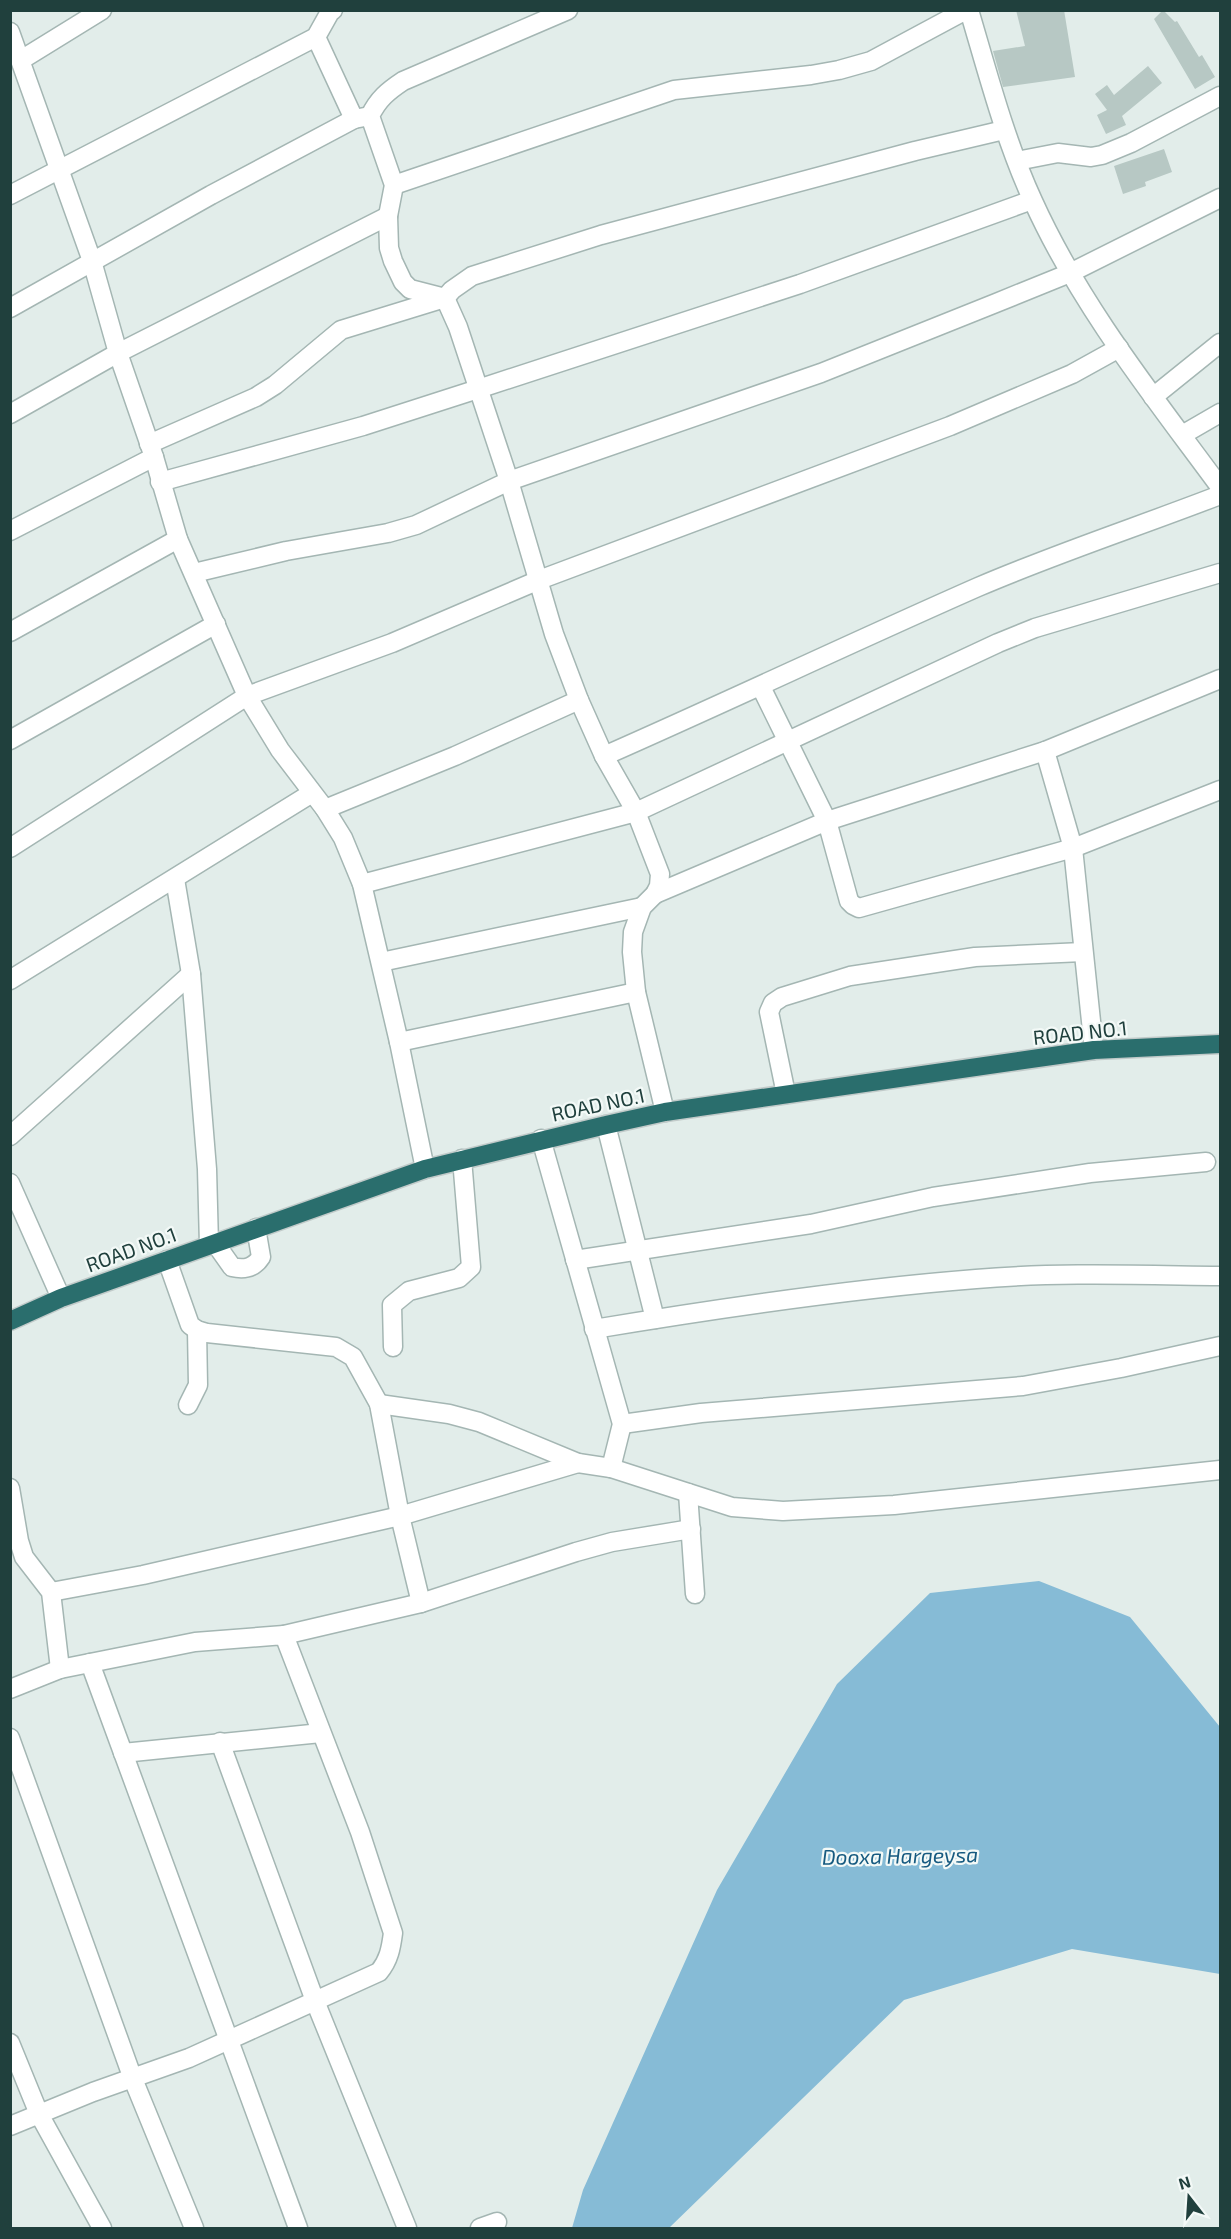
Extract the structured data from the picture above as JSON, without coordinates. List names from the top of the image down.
{
  "streets": {
    "highway": ["ROAD NO.1"]
  },
  "water": ["Dooxa Hargeysa"],
  "north": "top"
}
